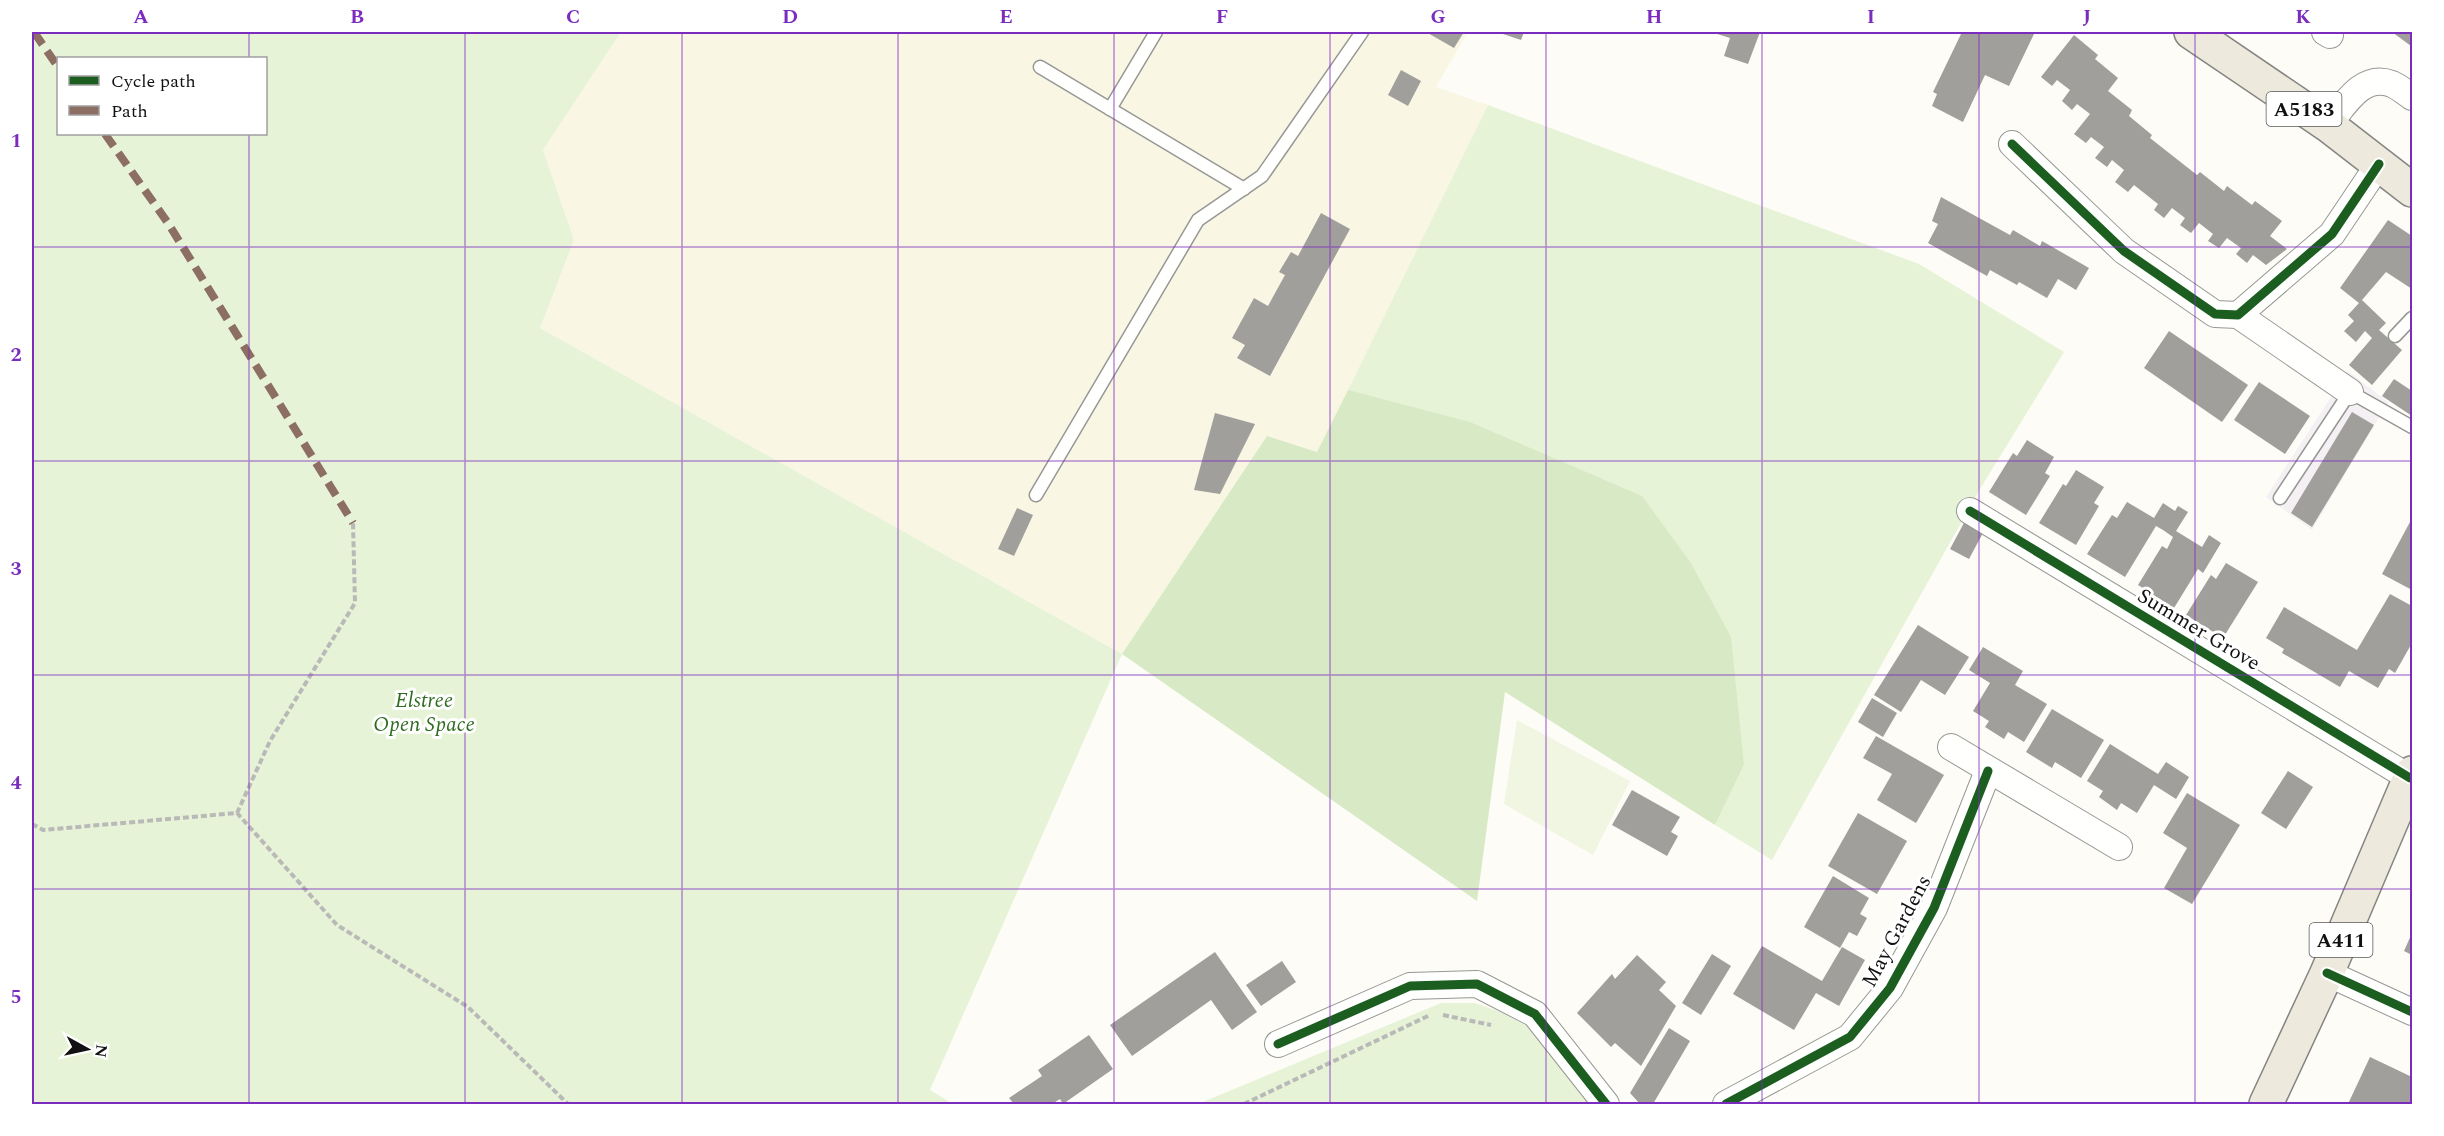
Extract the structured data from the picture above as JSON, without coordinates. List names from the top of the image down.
{
  "streets": {
    "main road": ["A5183", "A411"],
    "street": ["Summer Grove", "May Gardens"]
  },
  "crossings": [
    ["Summer Grove", "A411"]
  ],
  "parks": ["Elstree Open Space"],
  "legend": ["Cycle path", "Path"],
  "north": "right",
  "grid": {
    "columns": [
      "A",
      "B",
      "C",
      "D",
      "E",
      "F",
      "G",
      "H",
      "I",
      "J",
      "K"
    ],
    "rows": [
      "1",
      "2",
      "3",
      "4",
      "5"
    ]
  }
}
